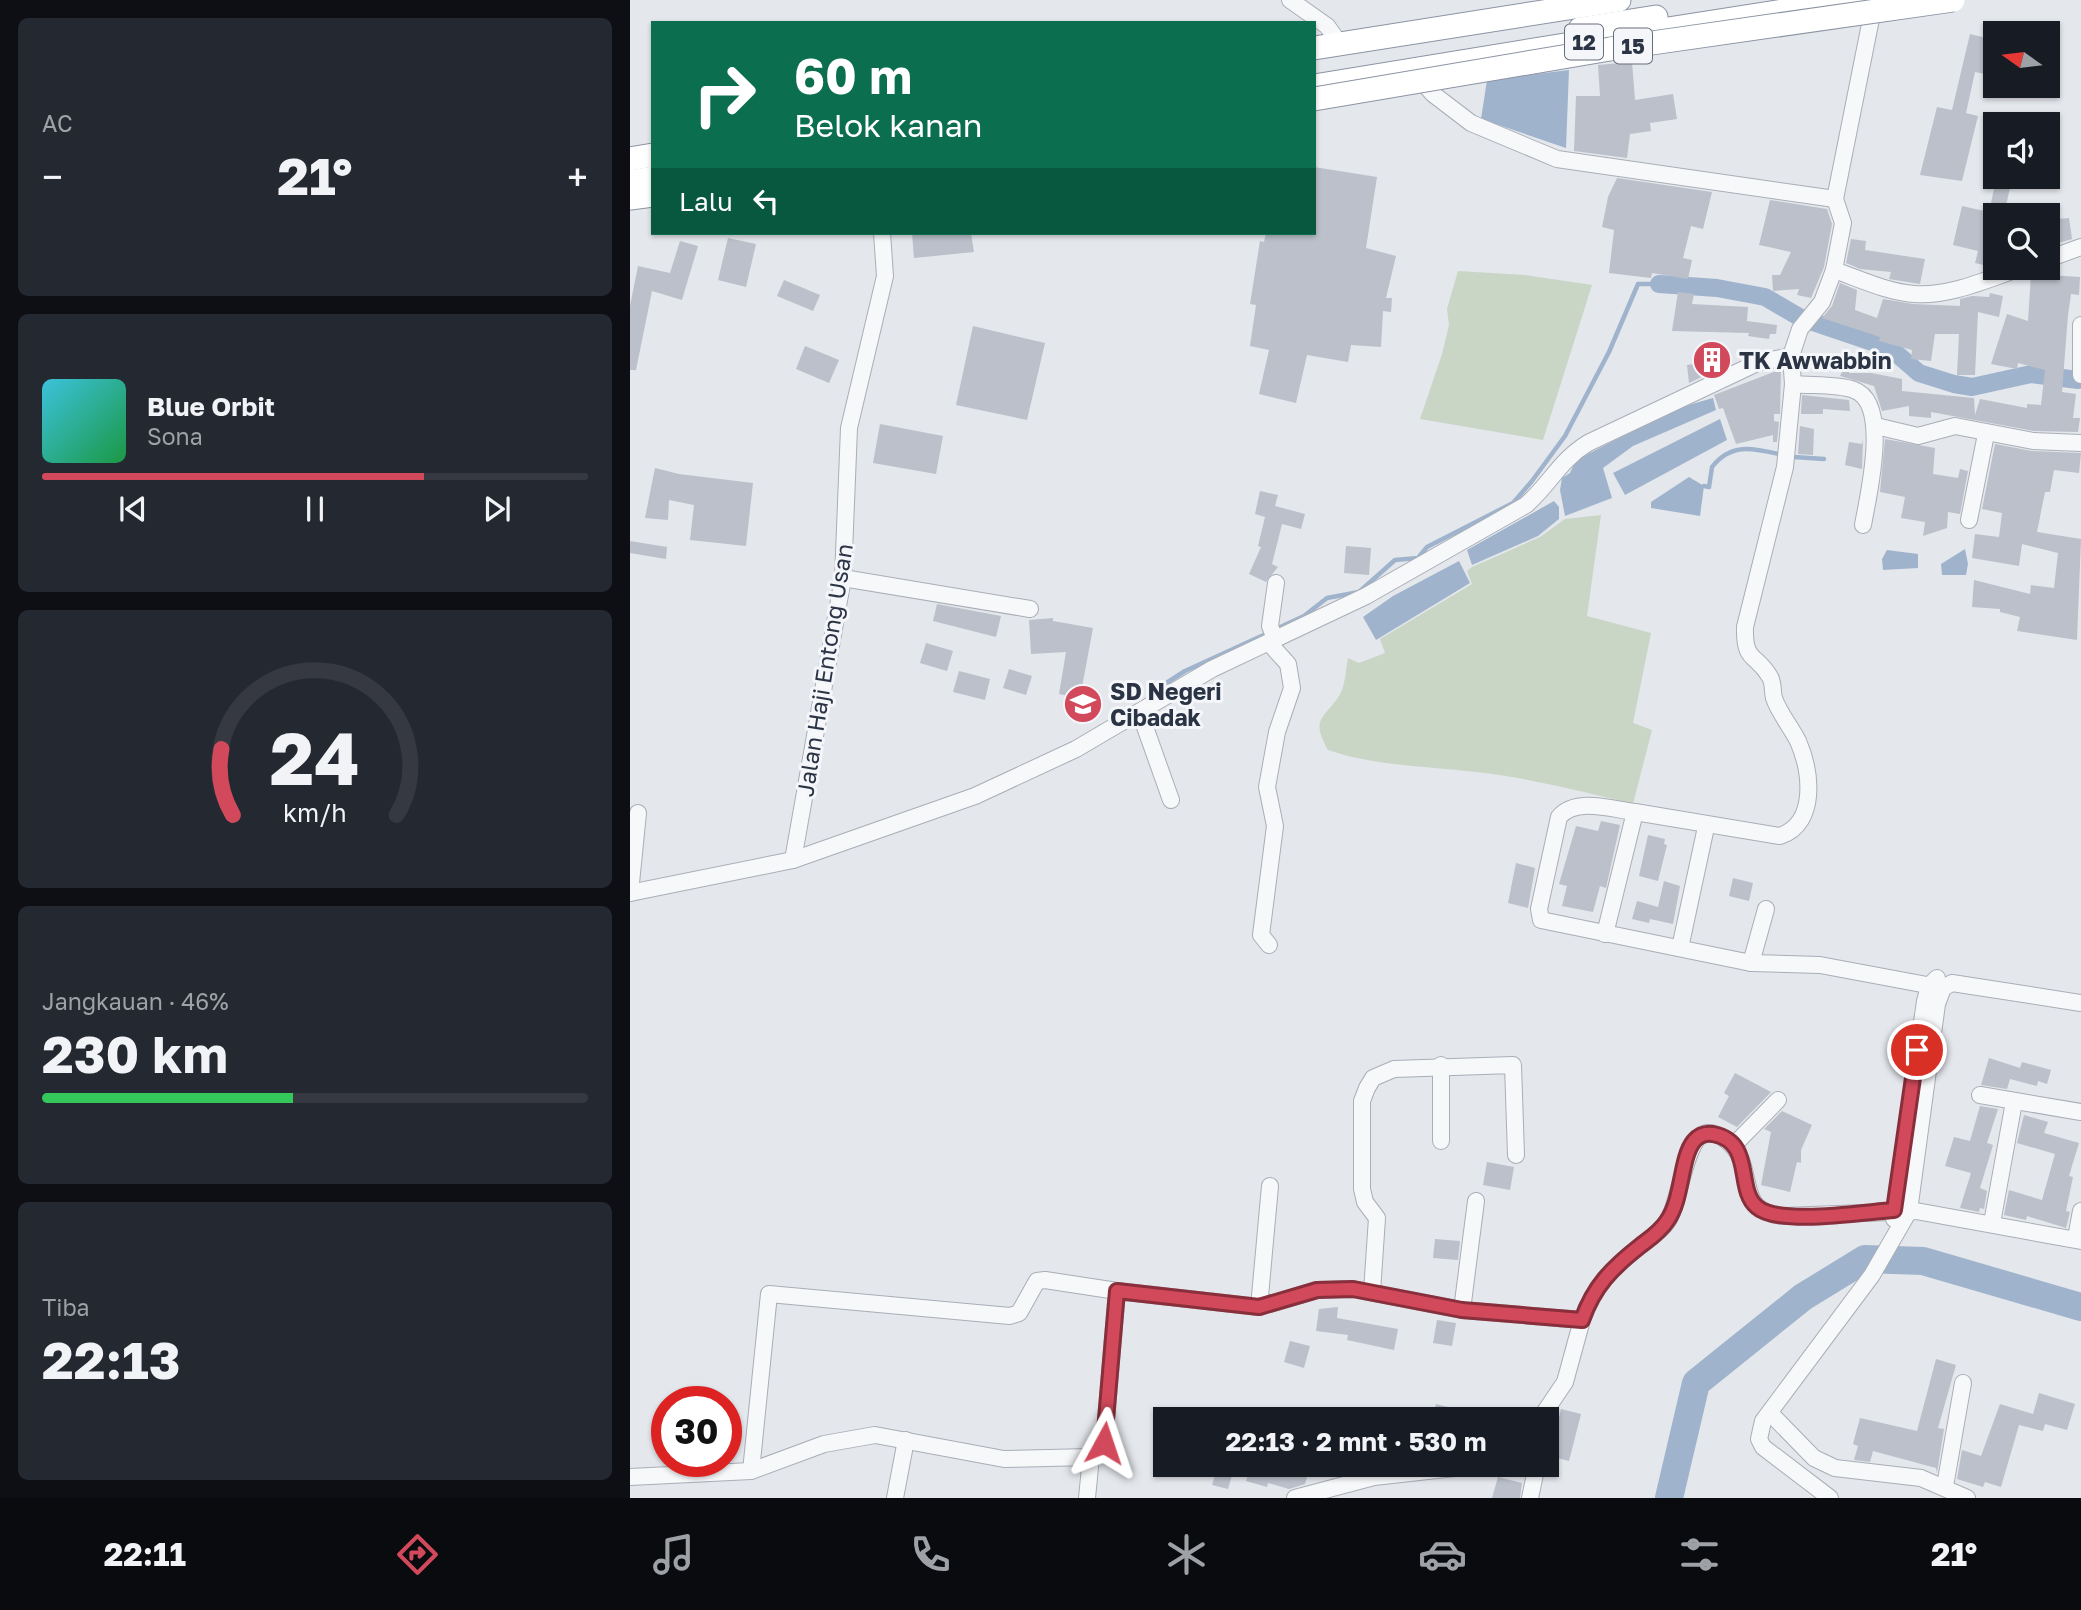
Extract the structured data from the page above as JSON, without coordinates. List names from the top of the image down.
{
  "streets": {
    "highway": ["12", "15"],
    "street": ["Jalan Haji Entong Usan"]
  },
  "places": {
    "building": ["TK Awwabbin"],
    "school or university": ["SD Negeri Cibadak"]
  },
  "north": "left",
  "page": {
    "tile": [
      "AC",
      ["Jangkauan · 46%", "230 km"],
      ["Tiba", "22:13"]
    ],
    "turn": ["60 m", "Belok kanan"],
    "heat": ["−", "21°", "+"],
    "then": "Lalu",
    "song": ["Blue Orbit", "Sona"],
    "limit": "30",
    "trip": "22:13 · 2 mnt · 530 m",
    "tabs": ["22:11", "21°"],
    "gauge": ["24", "km/h"]
  }
}
